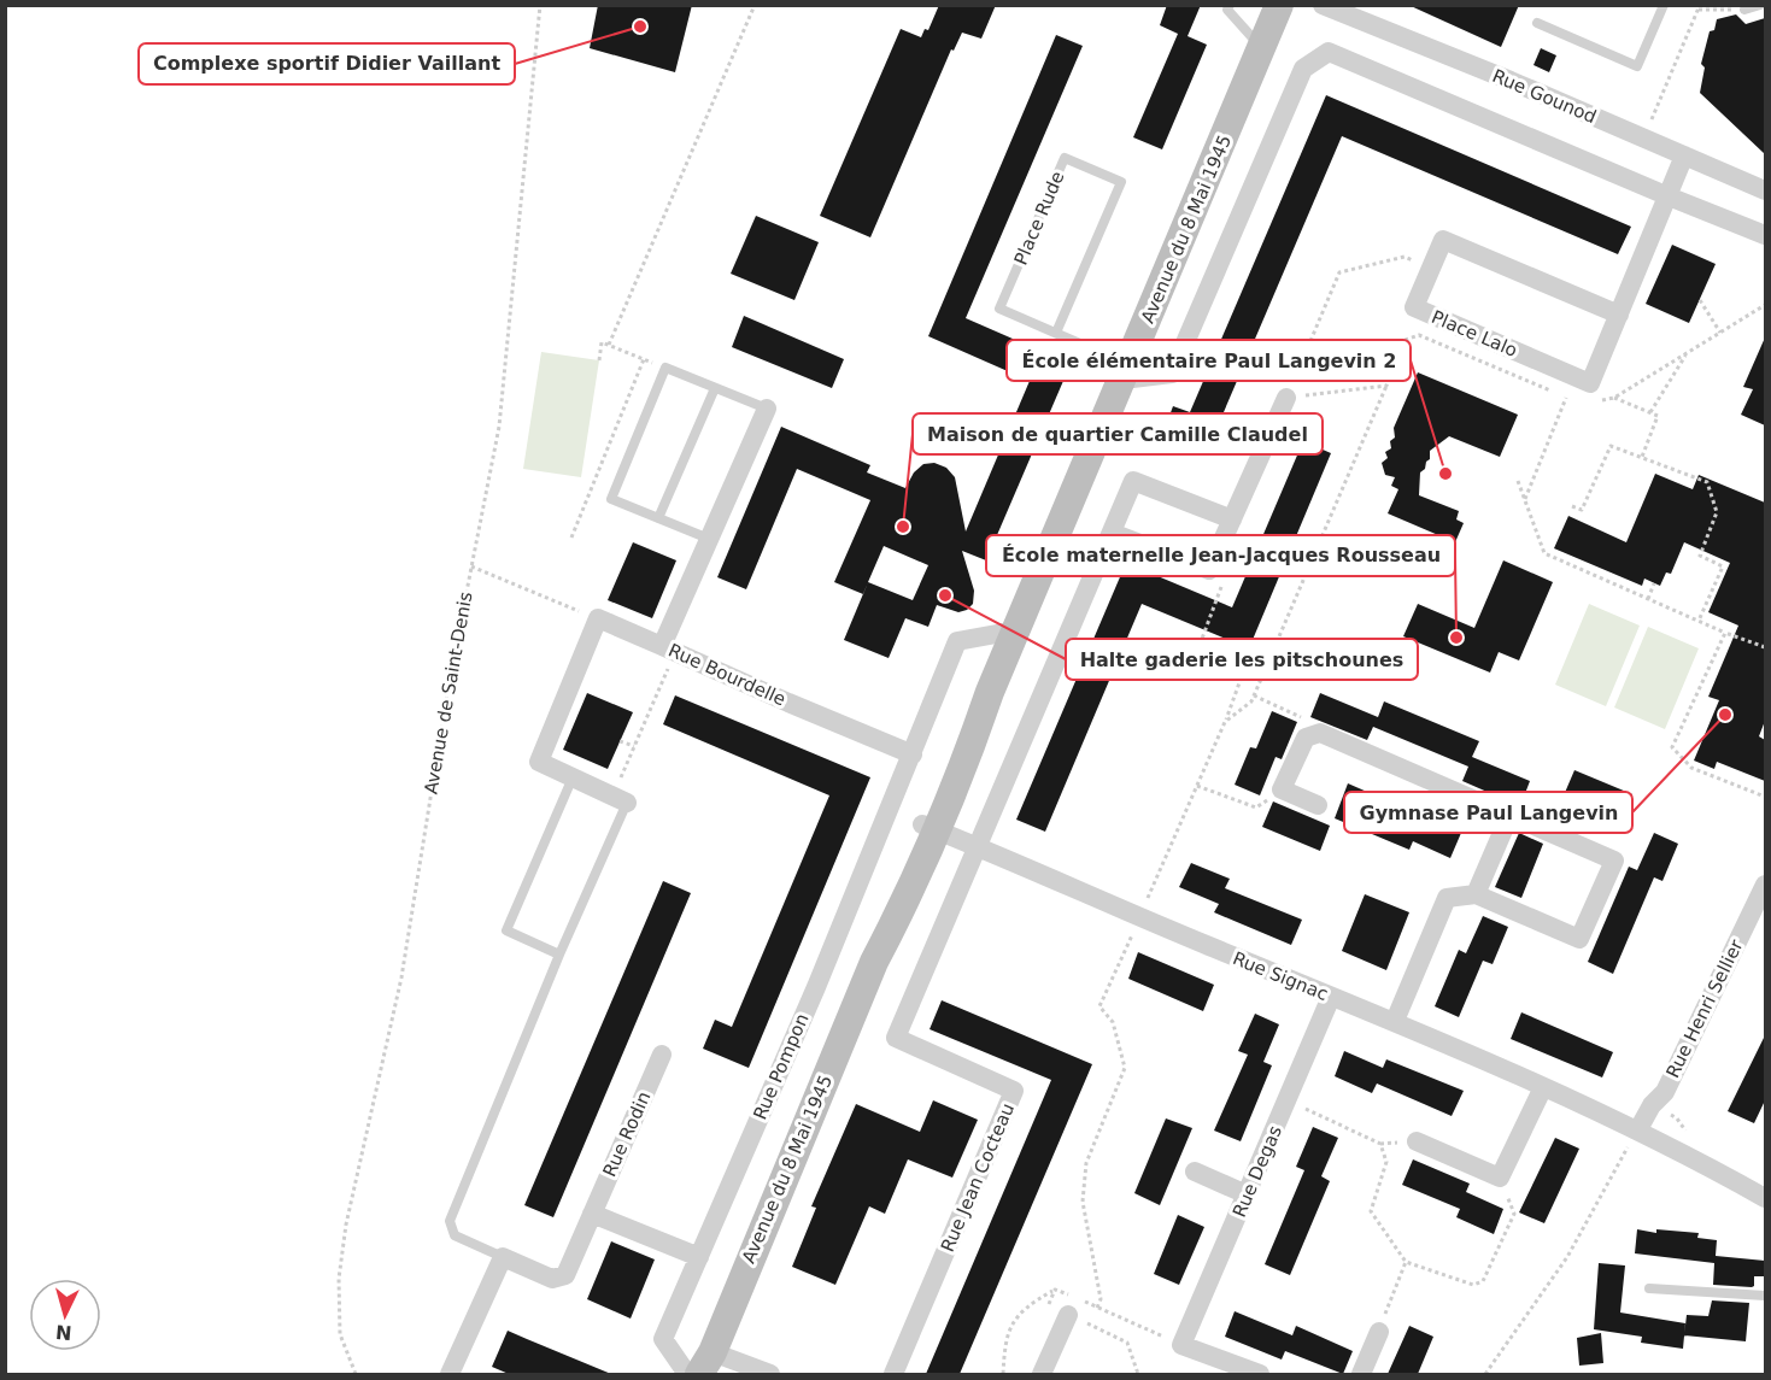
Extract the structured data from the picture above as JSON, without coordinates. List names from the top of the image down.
{
  "streets": {
    "main road": ["Avenue du 8 Mai 1945"],
    "street": [
      "Rue Gounod",
      "Place Lalo",
      "Rue Bourdelle",
      "Rue Signac",
      "Rue Henri Sellier",
      "Rue Pompon",
      "Rue Rodin",
      "Rue Degas",
      "Rue Jean Cocteau"
    ],
    "lane": ["Place Rude"],
    "path": ["Avenue de Saint-Denis"]
  },
  "crossings": [
    ["Rue Gounod", "Place Lalo"],
    ["Place Rude", "Avenue du 8 Mai 1945"],
    ["Avenue du 8 Mai 1945", "Rue Signac"],
    ["Avenue du 8 Mai 1945", "Rue Pompon"],
    ["Rue Bourdelle", "Rue Pompon"],
    ["Rue Signac", "Rue Henri Sellier"],
    ["Rue Signac", "Rue Degas"],
    ["Rue Signac", "Rue Jean Cocteau"]
  ],
  "places": [
    "Complexe sportif Didier Vaillant",
    "École élémentaire Paul Langevin 2",
    "Maison de quartier Camille Claudel",
    "Halte gaderie les pitschounes",
    "École maternelle Jean-Jacques Rousseau",
    "Gymnase Paul Langevin"
  ],
  "north": "bottom"
}
